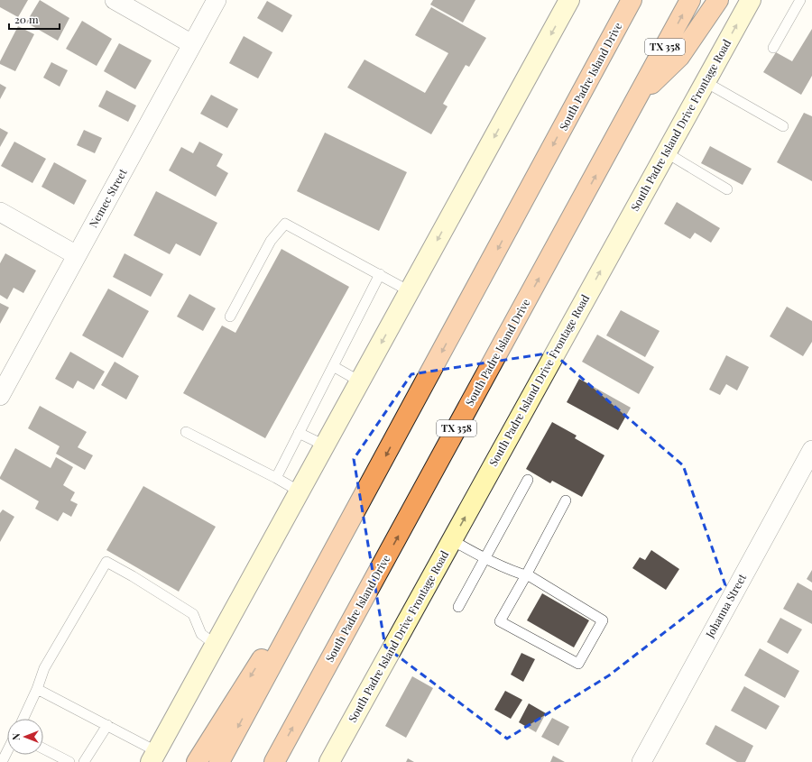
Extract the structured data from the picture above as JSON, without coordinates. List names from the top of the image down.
{
  "streets": {
    "highway": ["TX 358", "South Padre Island Drive"],
    "main road": ["South Padre Island Drive Frontage Road"],
    "street": ["Nemec Street", "Johanna Street"]
  },
  "scale_bar": "20 m",
  "north": "left"
}
